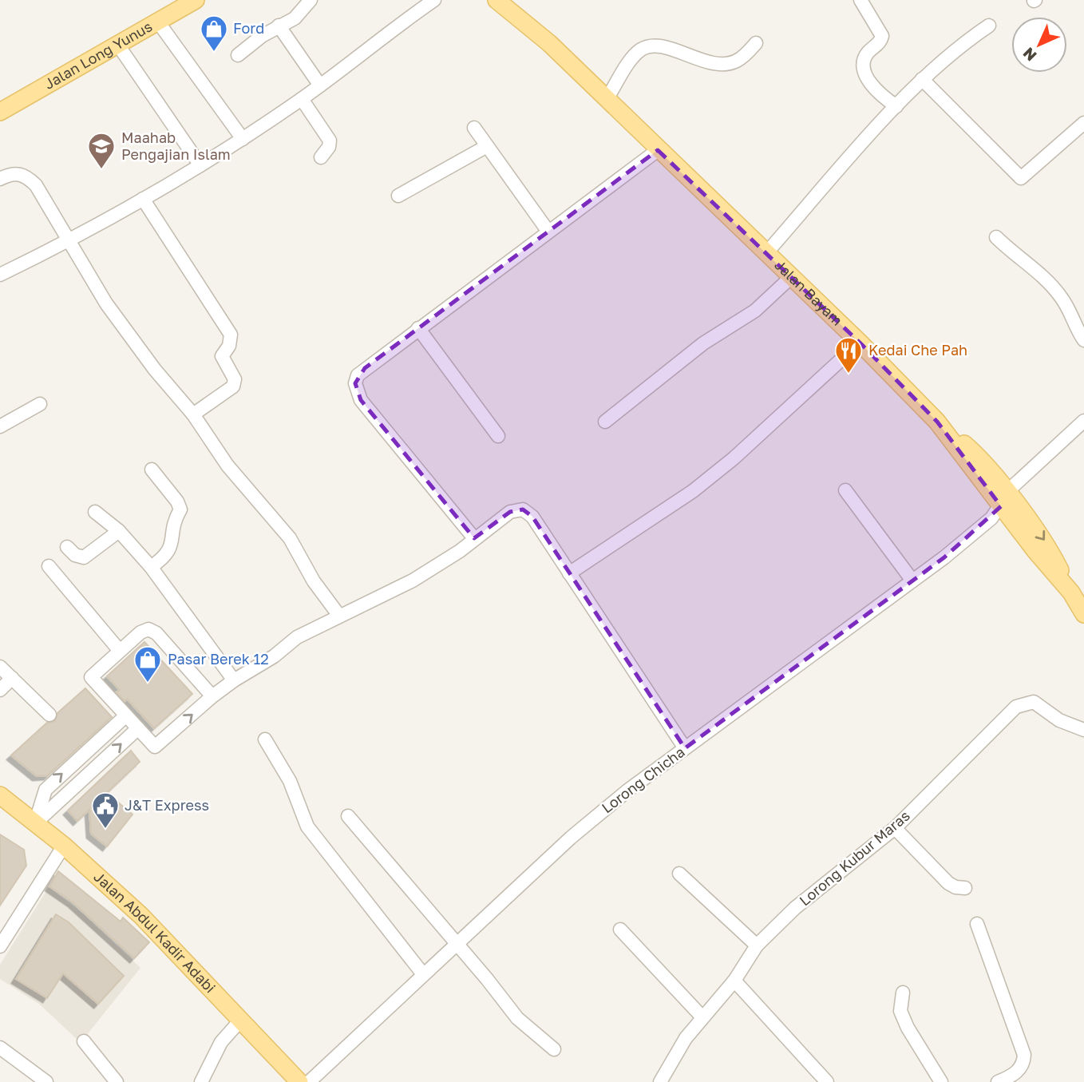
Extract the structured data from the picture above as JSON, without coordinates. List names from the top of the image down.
{
  "streets": {
    "main road": ["Jalan Long Yunus", "Jalan Bayam", "Jalan Abdul Kadir Adabi"],
    "street": ["Lorong Chicha", "Lorong Kubur Maras"]
  },
  "crossings": [
    ["Jalan Bayam", "Lorong Chicha"]
  ],
  "places": {
    "shop": ["Ford", "Pasar Berek 12"],
    "school or university": ["Maahab Pengajian Islam"],
    "restaurant": ["Kedai Che Pah"],
    "public building": ["J&T Express"]
  },
  "north": "bottom left"
}
